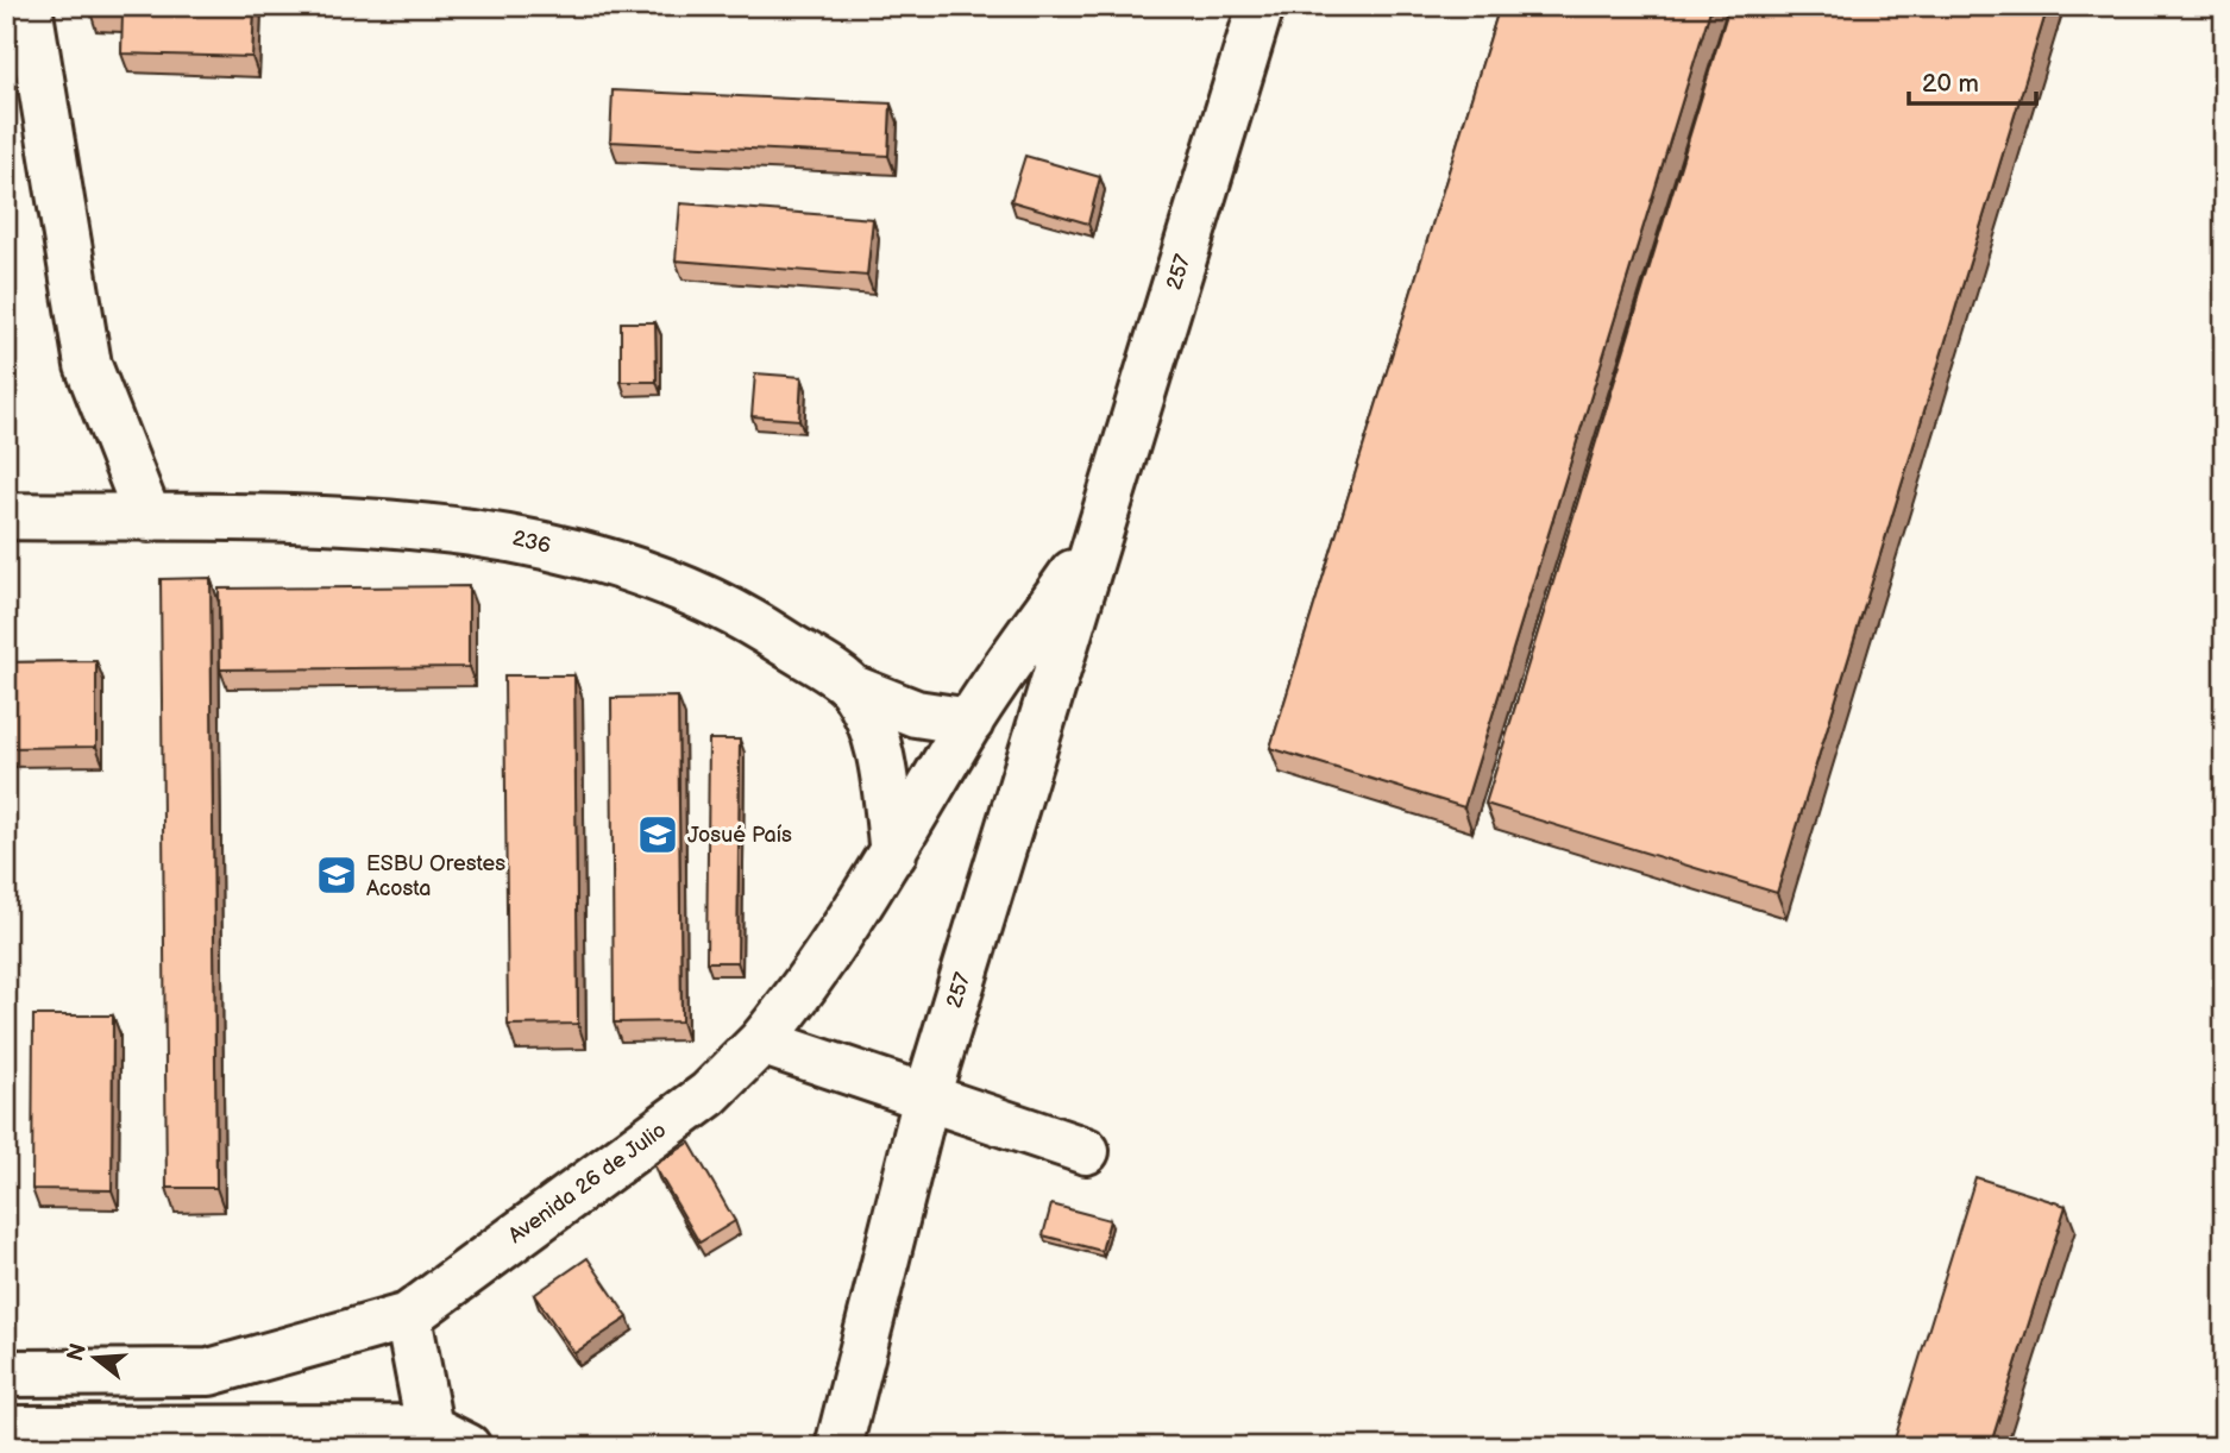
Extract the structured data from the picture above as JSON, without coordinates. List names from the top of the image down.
{
  "streets": {
    "street": ["257", "236", "Avenida 26 de Julio"]
  },
  "crossings": [
    ["257", "236"],
    ["257", "Avenida 26 de Julio"]
  ],
  "places": {
    "school or university": ["Josué País", "ESBU Orestes Acosta"]
  },
  "scale_bar": "20 m",
  "north": "left"
}
